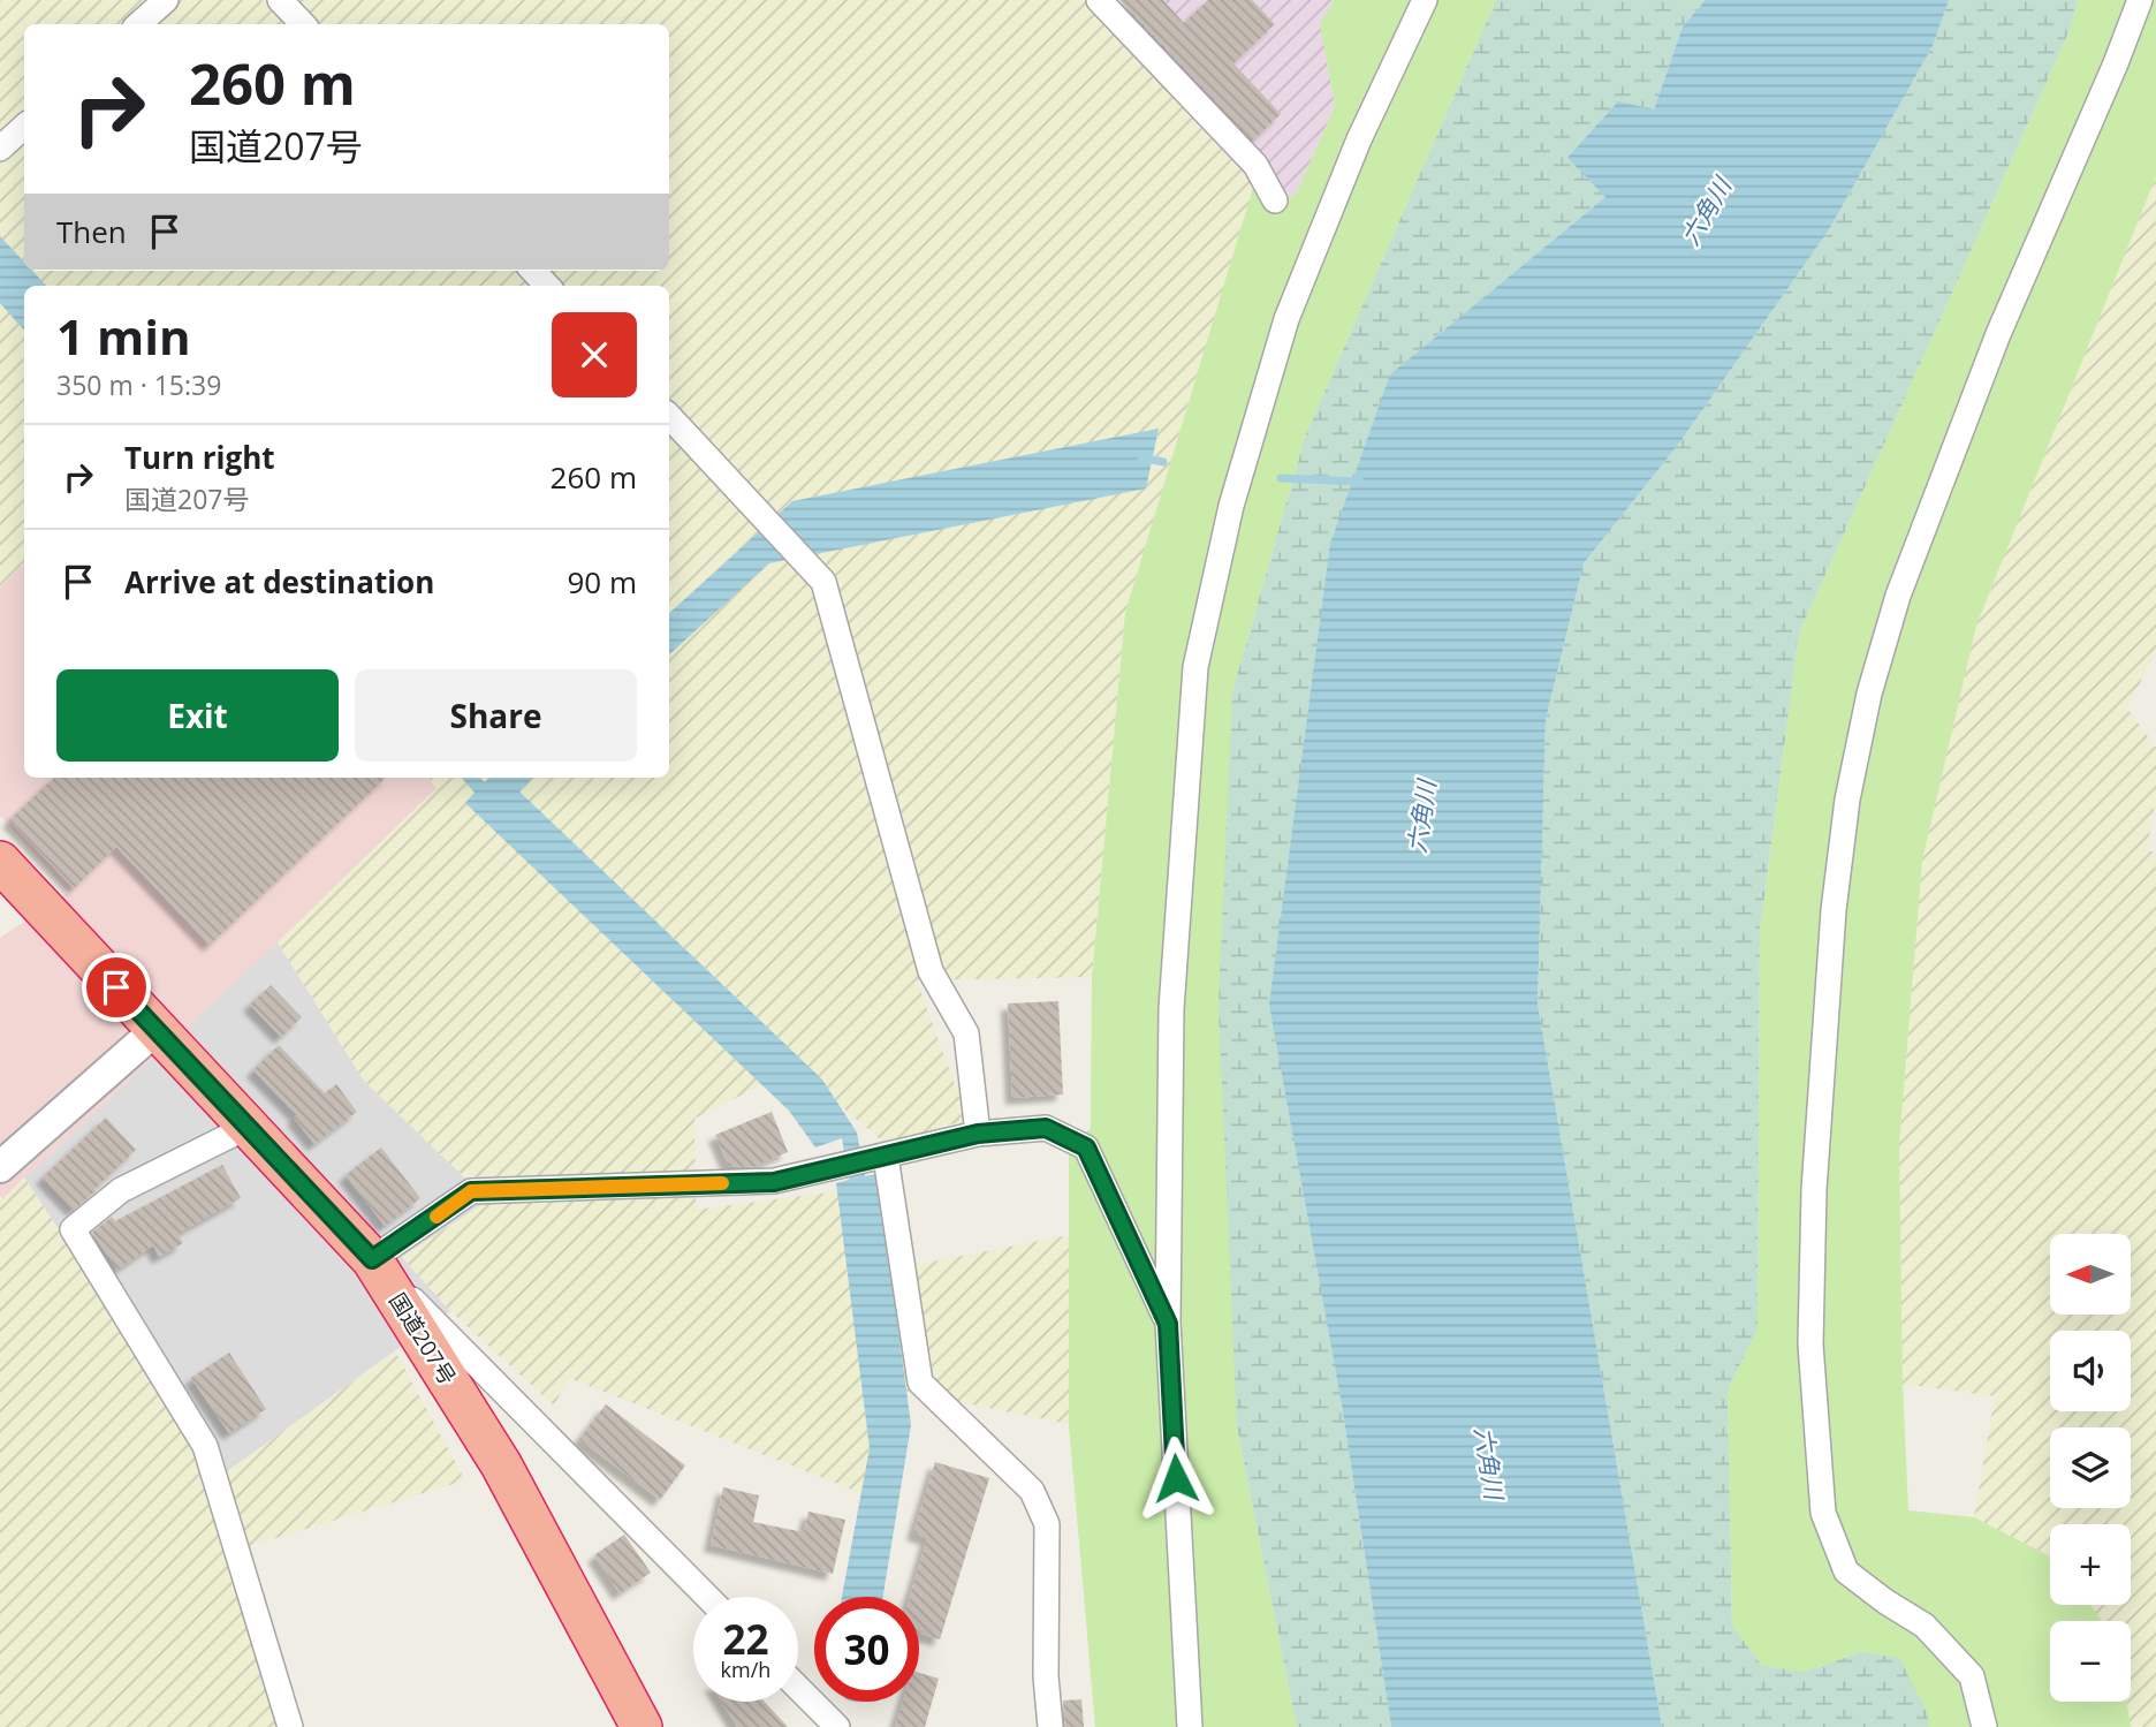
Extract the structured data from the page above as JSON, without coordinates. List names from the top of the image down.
{
  "streets": {
    "highway": ["国道207号"]
  },
  "water": ["六角川"],
  "north": "left",
  "page": {
    "turn": ["260 m", "国道207号"],
    "then": "Then",
    "heading": ["1 min", "350 m · 15:39"],
    "list": [
      {
        "name": "Turn right",
        "note": "国道207号",
        "value": "260 m"
      },
      {
        "name": "Arrive at destination",
        "value": "90 m"
      }
    ],
    "buttons": ["Exit", "Share"],
    "map_buttons": ["+", "−"],
    "speed": "22 km/h",
    "limit": "30"
  }
}
